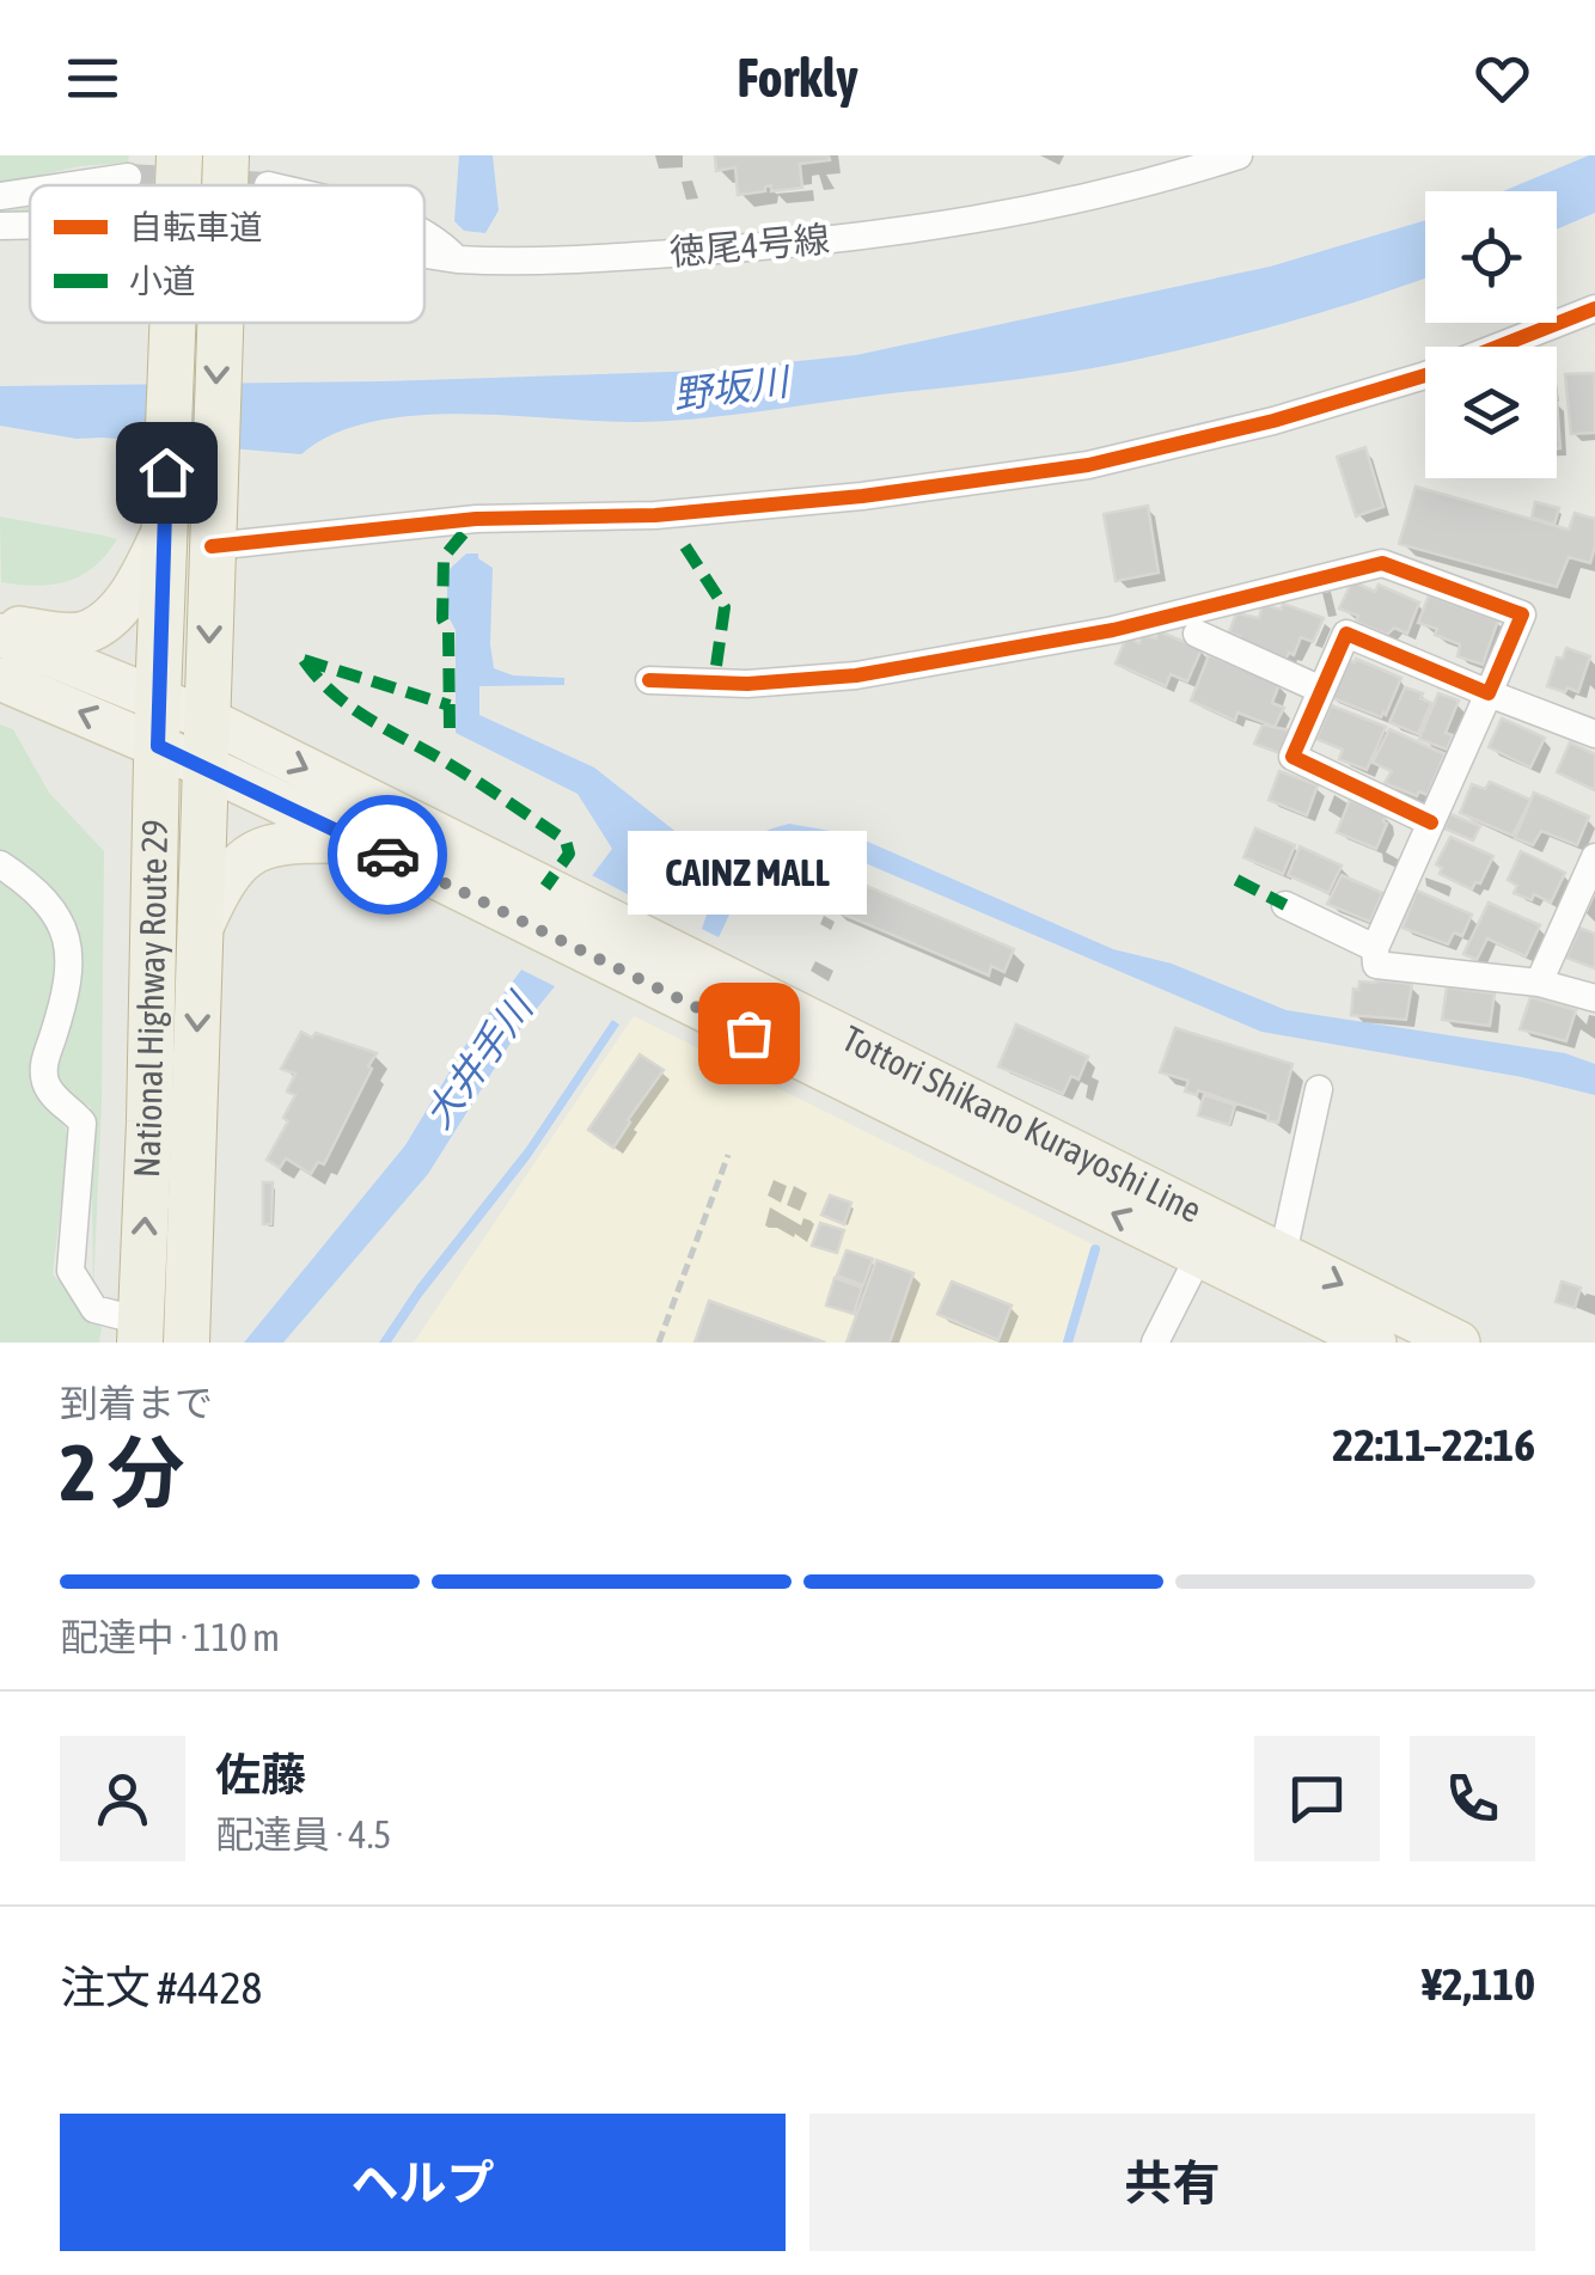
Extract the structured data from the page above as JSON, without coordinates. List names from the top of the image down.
{
  "streets": {
    "highway": ["National Highway Route 29"],
    "main road": ["Tottori Shikano Kurayoshi Line"],
    "street": ["徳尾4号線"]
  },
  "crossings": [
    ["National Highway Route 29", "Tottori Shikano Kurayoshi Line"]
  ],
  "water": ["野坂川", "大井手川"],
  "places": ["CAINZ MALL"],
  "legend": ["自転車道", "小道"],
  "page": {
    "header": "Forkly",
    "bubble": "CAINZ MALL",
    "heading": ["2 分", "到着まで", "22:11–22:16"],
    "panel": [
      "佐藤",
      "配達員 · 4.5",
      "注文 #4428",
      "¥2,110"
    ],
    "bar": "配達中 · 110 m",
    "buttons": ["ヘルプ", "共有"]
  }
}
